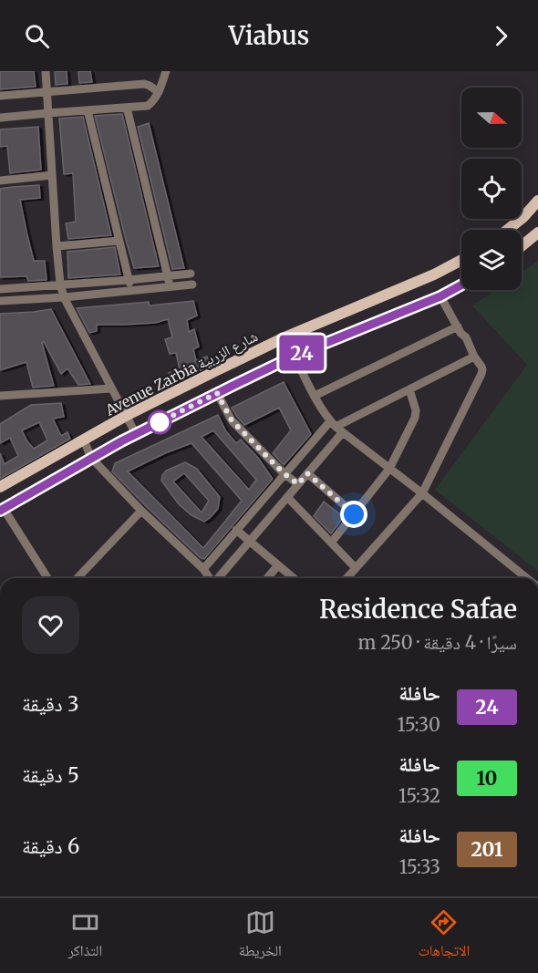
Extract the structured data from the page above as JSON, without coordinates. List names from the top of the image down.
{
  "streets": {
    "main road": ["Avenue Zarbia شارع الزربية"]
  },
  "lines": ["bus line 24"],
  "north": "right",
  "page": {
    "header": "Viabus",
    "on_map": "24",
    "heading": ["Residence Safae", "سيرًا · 4 دقيقة · 250 m"],
    "list": [
      {
        "mark": "24",
        "name": "حافلة",
        "note": "15:30",
        "value": "3 دقيقة"
      },
      {
        "mark": "10",
        "name": "حافلة",
        "note": "15:32",
        "value": "5 دقيقة"
      },
      {
        "mark": "201",
        "name": "حافلة",
        "note": "15:33",
        "value": "6 دقيقة"
      }
    ],
    "tabs": ["الاتجاهات", "الخريطة", "التذاكر"]
  }
}
